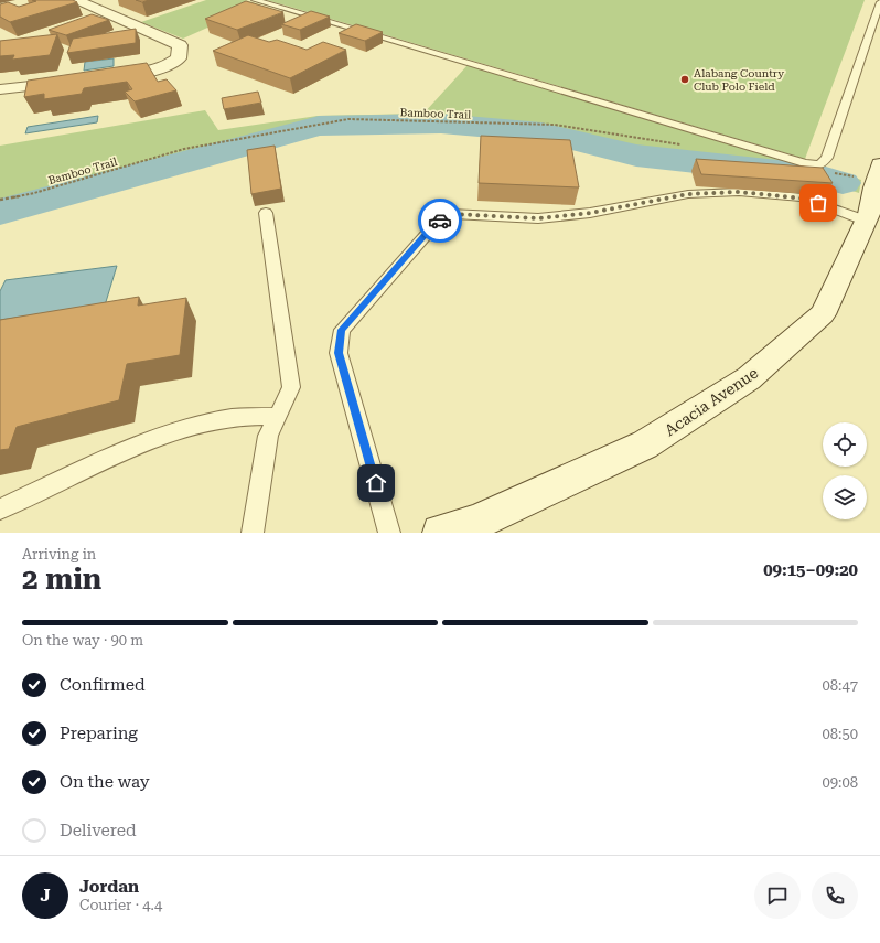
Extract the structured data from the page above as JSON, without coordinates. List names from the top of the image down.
{
  "streets": {
    "street": ["Acacia Avenue"],
    "path": ["Bamboo Trail"]
  },
  "places": ["Alabang Country Club Polo Field"],
  "page": {
    "heading": ["2 min", "Arriving in", "09:15–09:20"],
    "panel": ["Jordan", "Courier · 4.4"],
    "bar": "On the way · 90 m",
    "list": [
      ["Confirmed", "08:47"],
      ["Preparing", "08:50"],
      ["On the way", "09:08"],
      "Delivered"
    ],
    "round": "J"
  }
}
